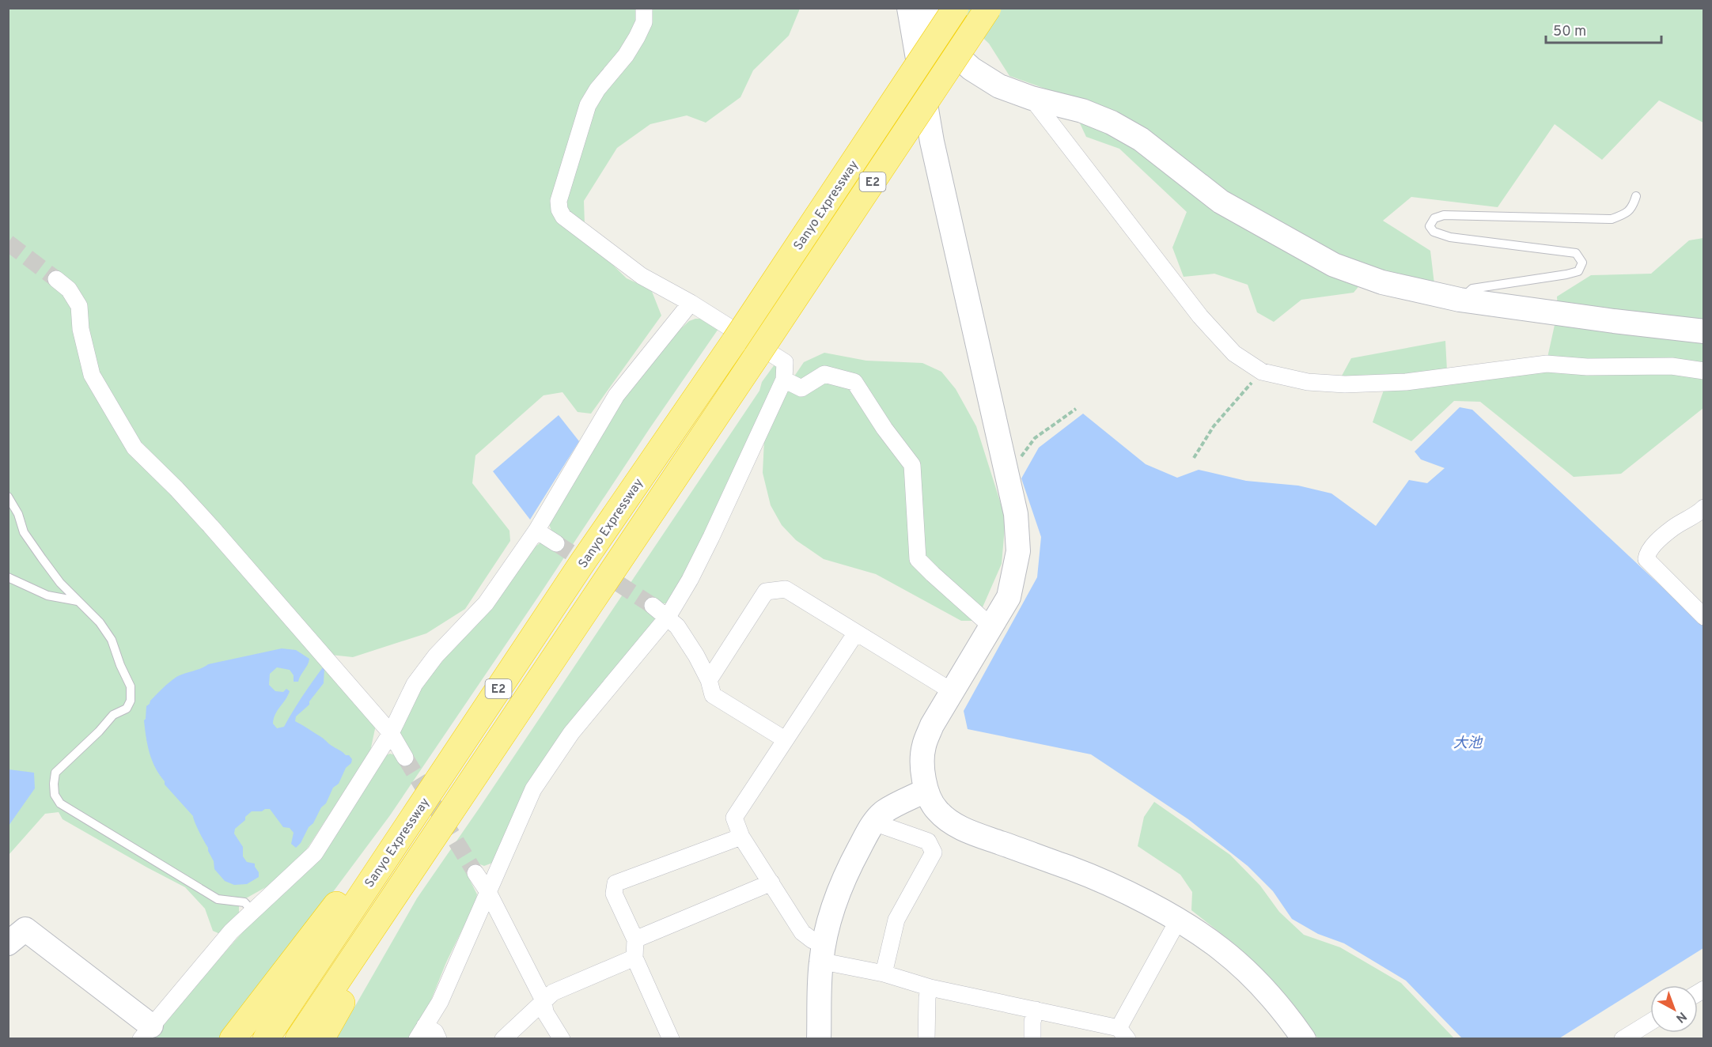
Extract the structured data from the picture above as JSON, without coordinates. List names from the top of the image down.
{
  "streets": {
    "highway": ["E2", "Sanyo Expressway"]
  },
  "water": ["大池"],
  "scale_bar": "50 m",
  "north": "bottom right"
}
